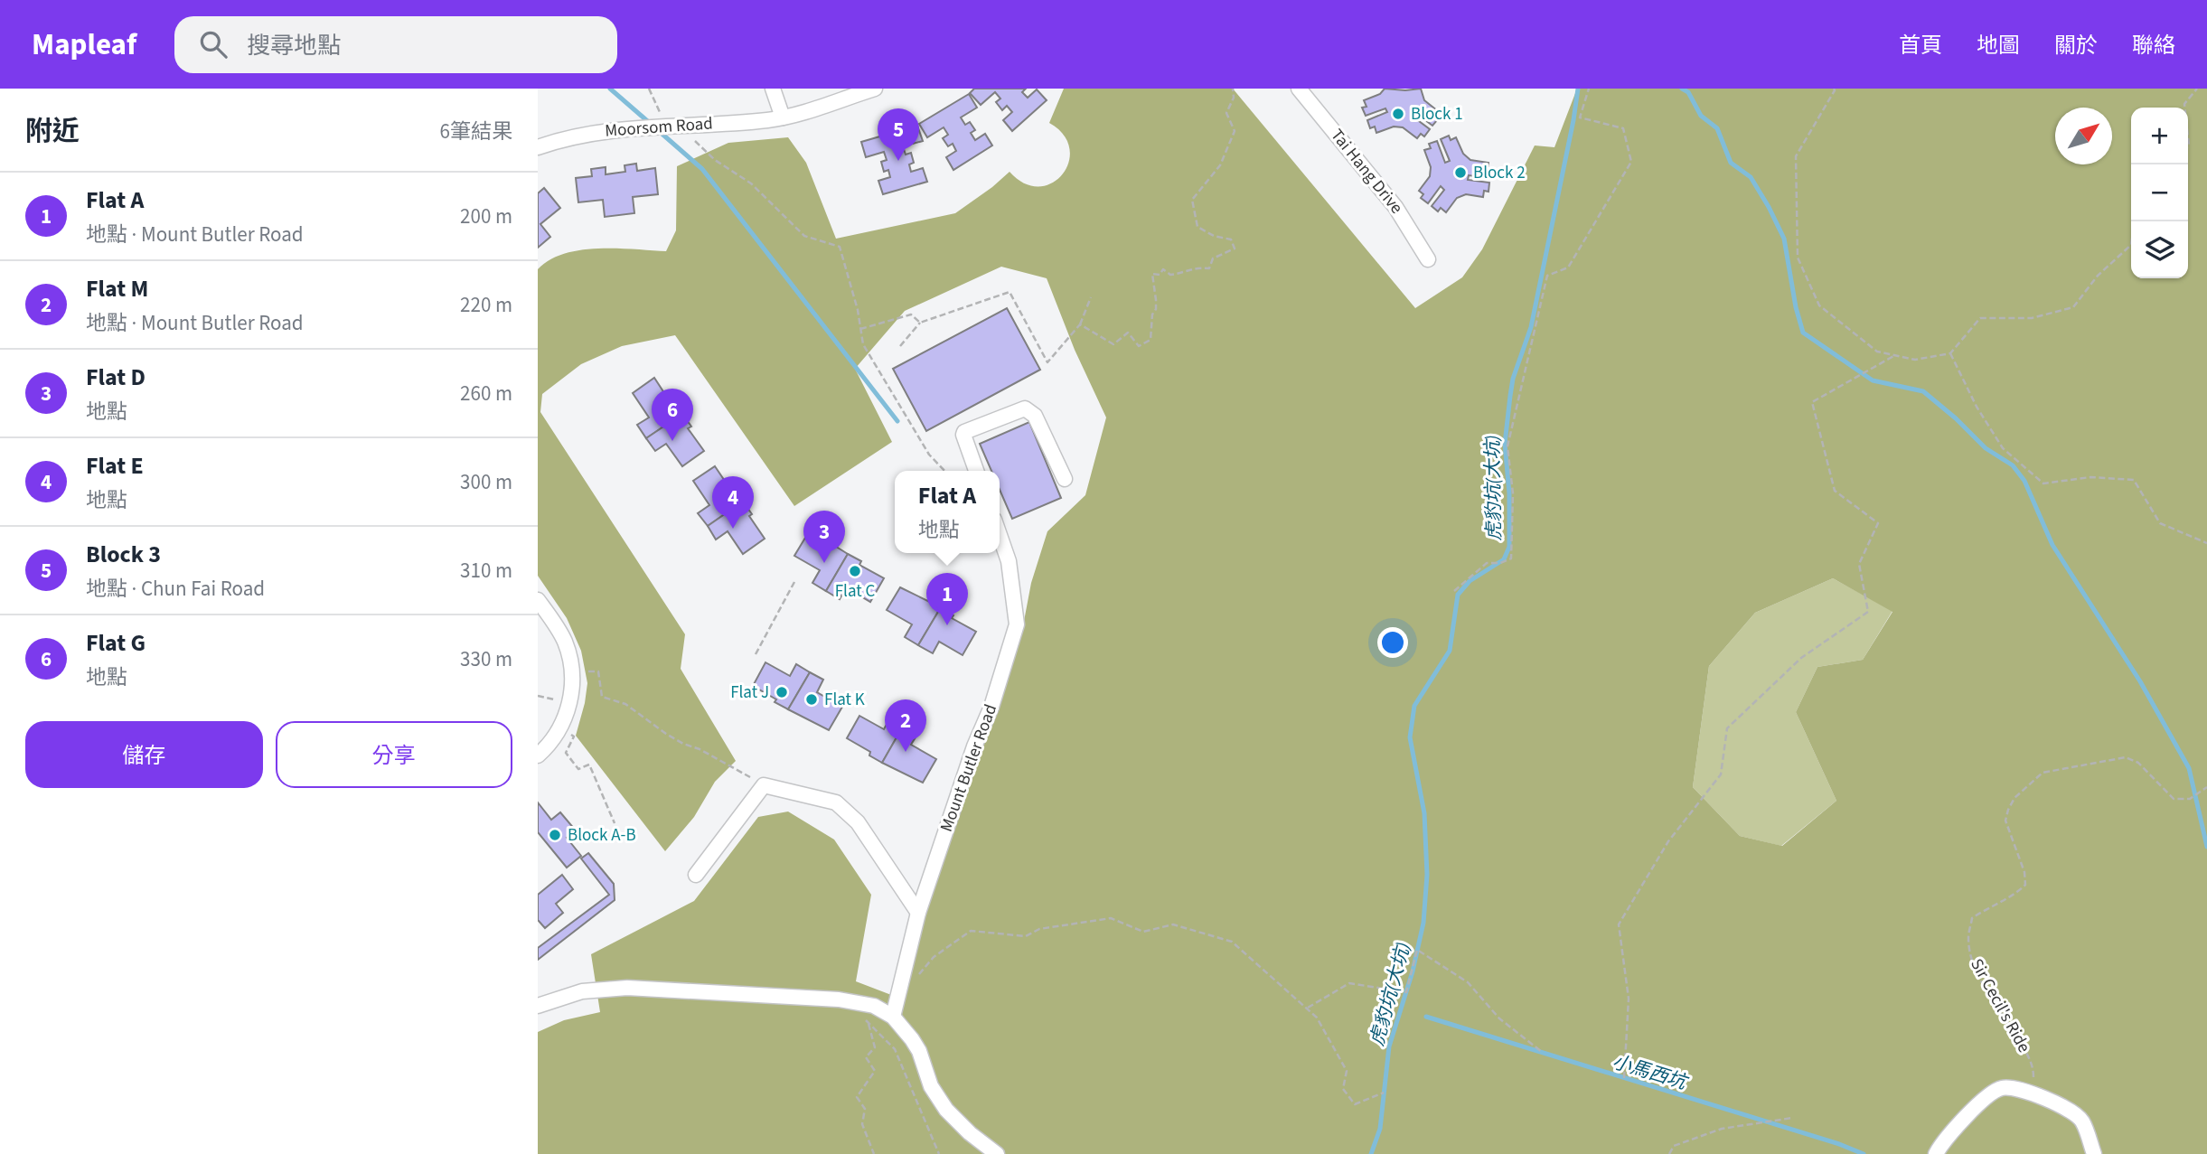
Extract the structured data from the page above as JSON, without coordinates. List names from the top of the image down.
{
  "streets": {
    "street": ["Moorsom Road", "Tai Hang Drive", "Mount Butler Road"],
    "path": ["Sir Cecil's Ride"]
  },
  "water": ["虎豹坑(大坑)", "小馬西坑"],
  "places": [
    "Block 1",
    "Block 2",
    "Flat C",
    "Flat J",
    "Flat K",
    "Block A-B"
  ],
  "north": "top right",
  "page": {
    "header": "Mapleaf",
    "search": "搜尋地點",
    "nav": [
      "首頁",
      "地圖",
      "關於",
      "聯絡"
    ],
    "heading": ["附近", "6筆結果"],
    "map_buttons": ["+", "−"],
    "pins": [
      "5",
      "6",
      "4",
      "3",
      "1",
      "2"
    ],
    "list": [
      {
        "mark": "1",
        "name": "Flat A",
        "note": "地點 · Mount Butler Road",
        "value": "200 m"
      },
      {
        "mark": "2",
        "name": "Flat M",
        "note": "地點 · Mount Butler Road",
        "value": "220 m"
      },
      {
        "mark": "3",
        "name": "Flat D",
        "note": "地點",
        "value": "260 m"
      },
      {
        "mark": "4",
        "name": "Flat E",
        "note": "地點",
        "value": "300 m"
      },
      {
        "mark": "5",
        "name": "Block 3",
        "note": "地點 · Chun Fai Road",
        "value": "310 m"
      },
      {
        "mark": "6",
        "name": "Flat G",
        "note": "地點",
        "value": "330 m"
      }
    ],
    "popup": ["Flat A", "地點"],
    "buttons": ["儲存", "分享"]
  }
}
